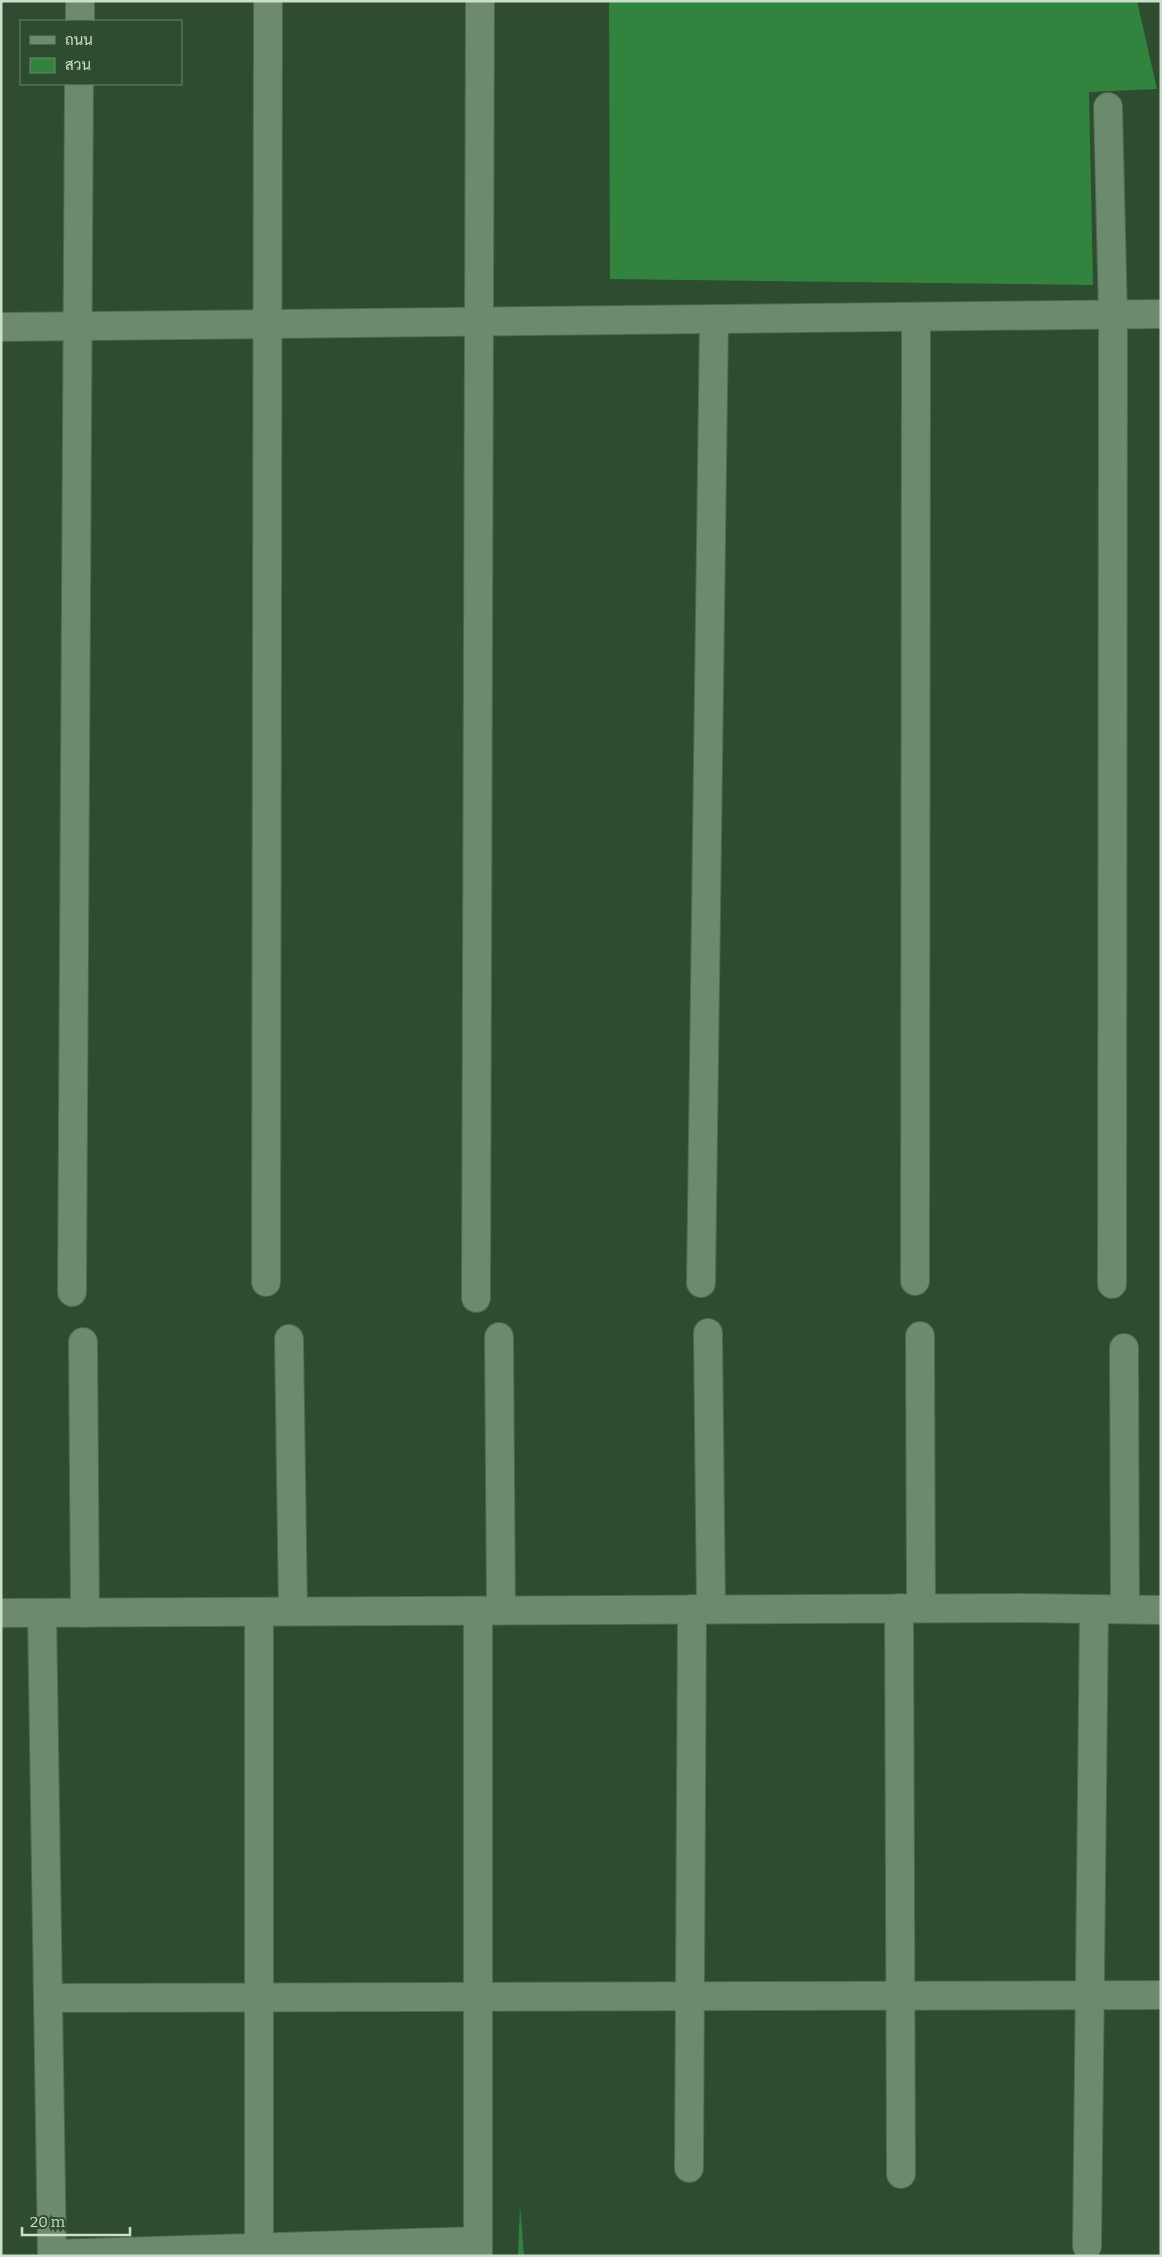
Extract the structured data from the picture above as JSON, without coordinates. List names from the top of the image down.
{
  "legend": ["ถนน", "สวน"],
  "scale_bar": "20 m"
}
